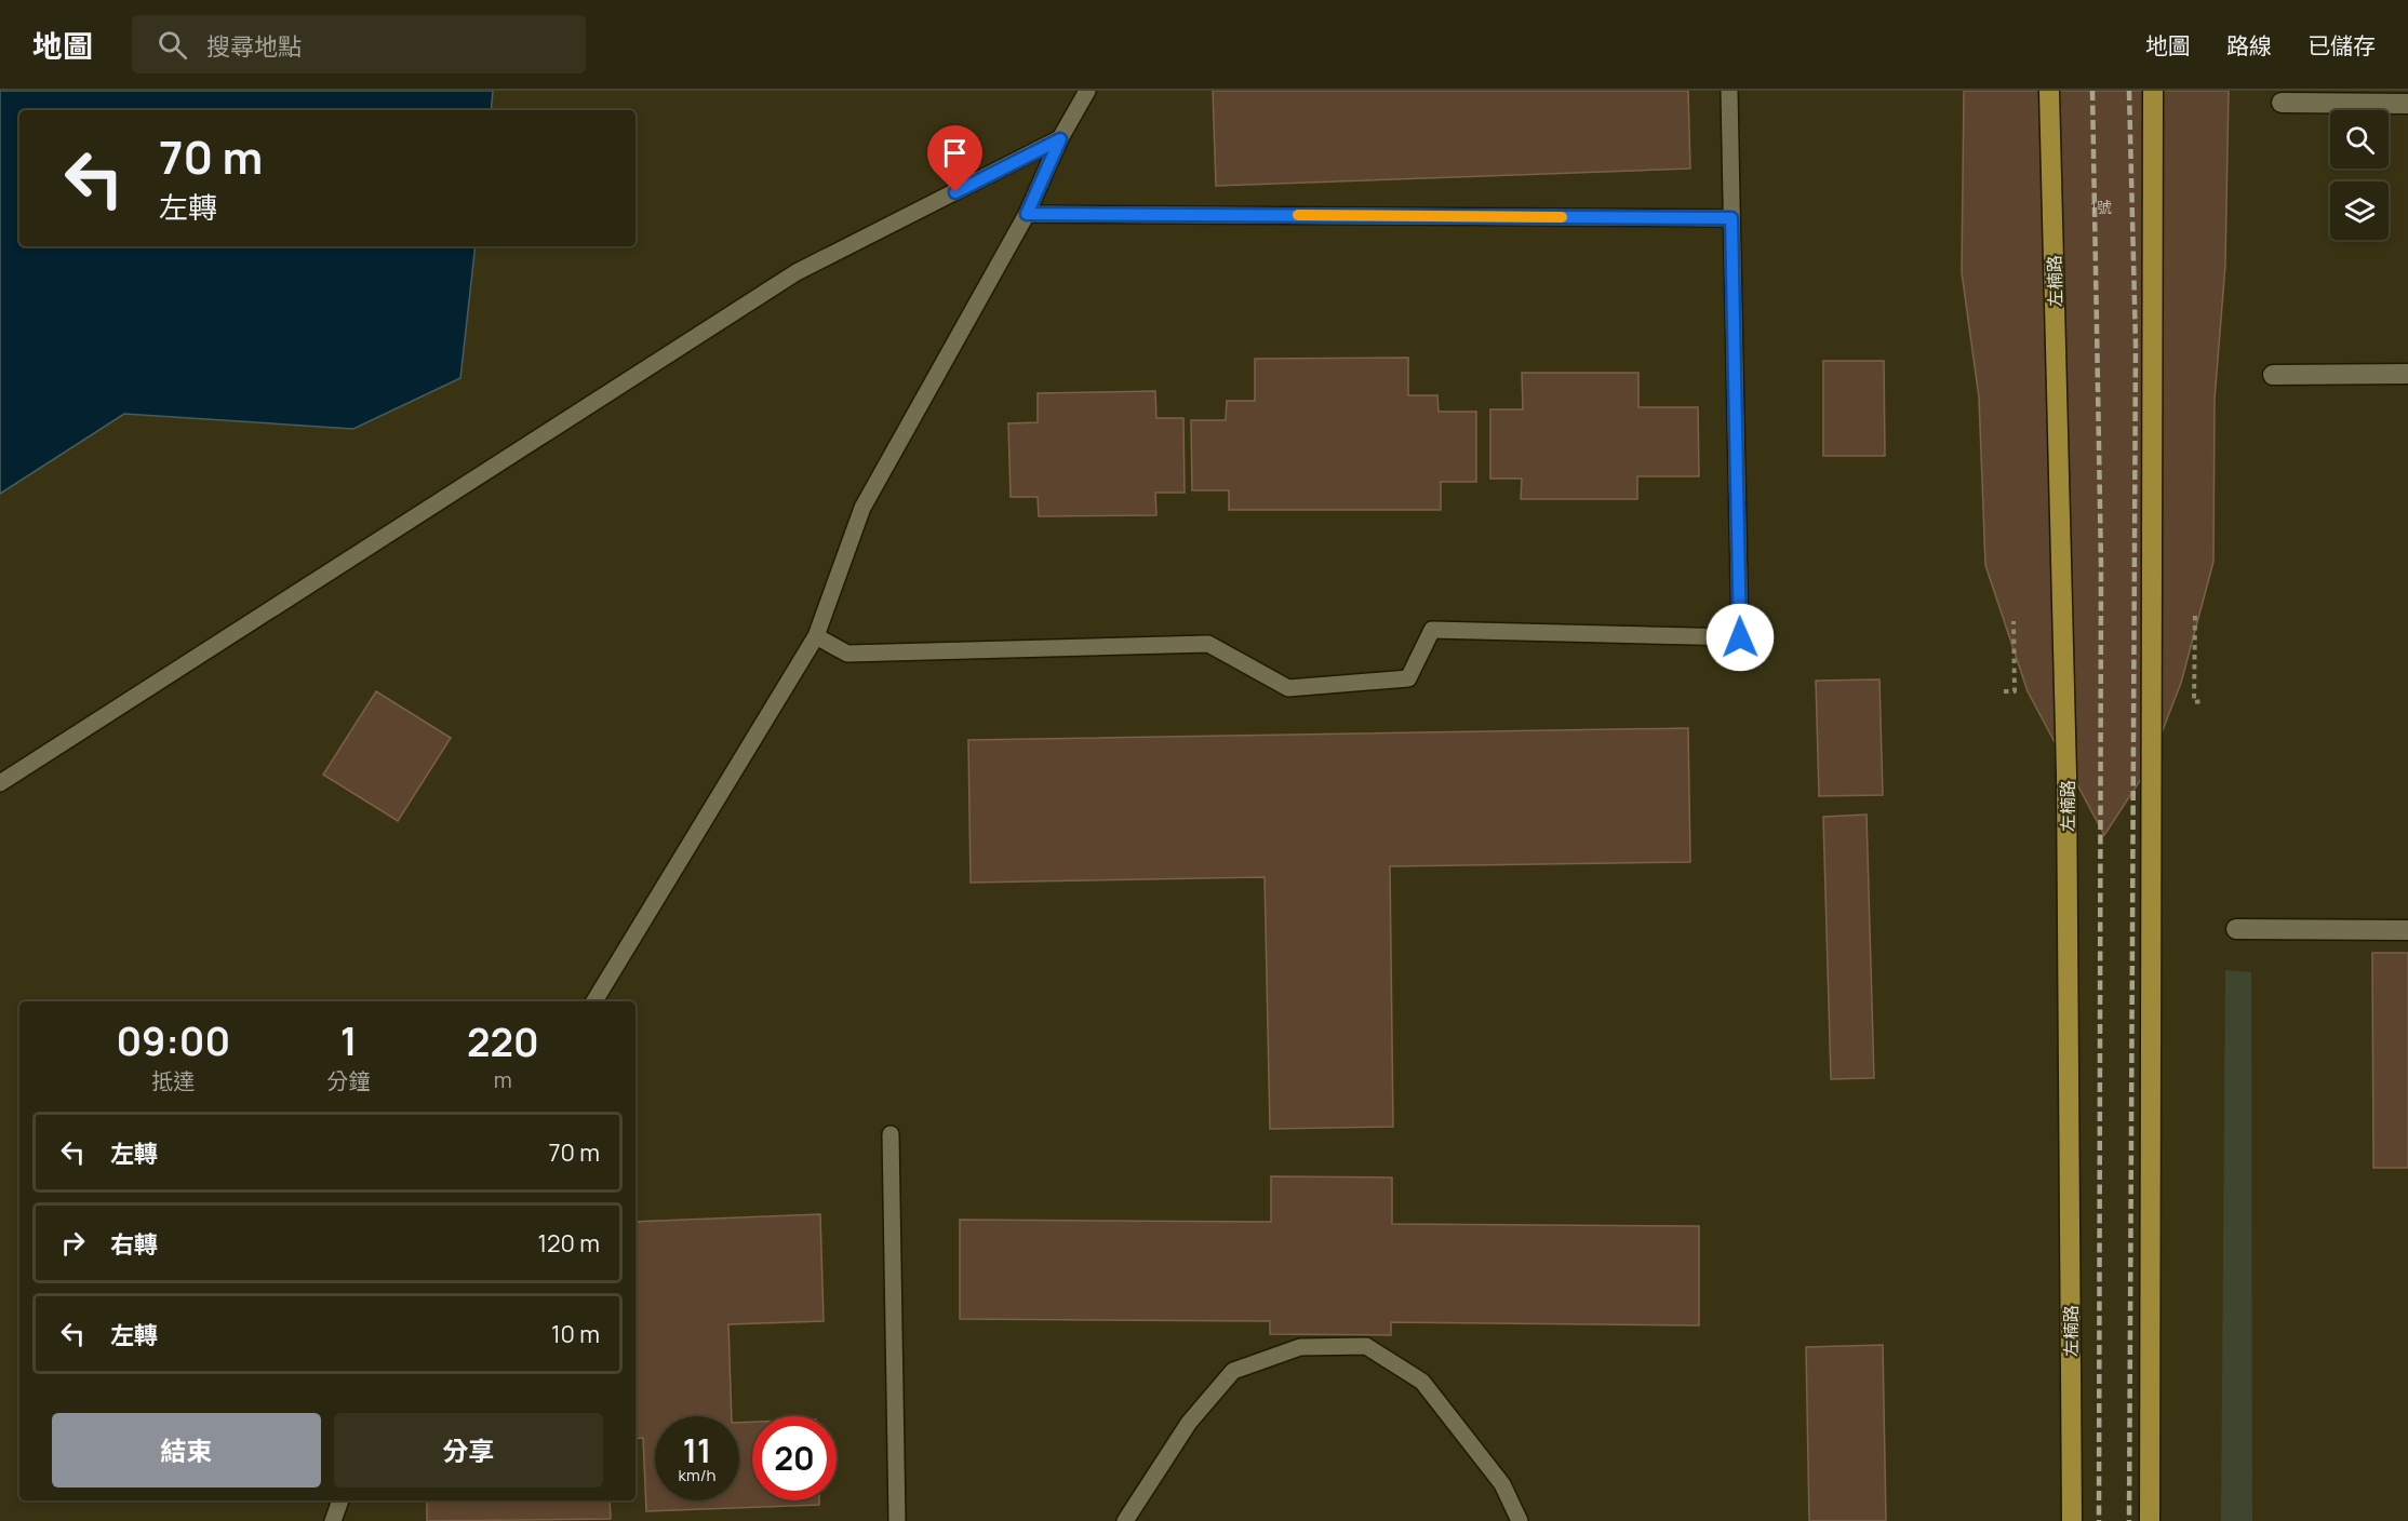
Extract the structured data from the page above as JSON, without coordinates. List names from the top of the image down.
{
  "streets": {
    "main road": ["左楠路"]
  },
  "house_numbers": ["1號"],
  "page": {
    "header": "地圖",
    "search": "搜尋地點",
    "nav": ["地圖", "路線", "已儲存"],
    "turn": ["70 m", "左轉"],
    "eta": [
      "09:00",
      "抵達",
      "1",
      "分鐘",
      "220",
      "m"
    ],
    "list": [
      {
        "name": "左轉",
        "value": "70 m"
      },
      {
        "name": "右轉",
        "value": "120 m"
      },
      {
        "name": "左轉",
        "value": "10 m"
      }
    ],
    "buttons": ["結束", "分享"],
    "speed": "11 km/h",
    "limit": "20"
  }
}
